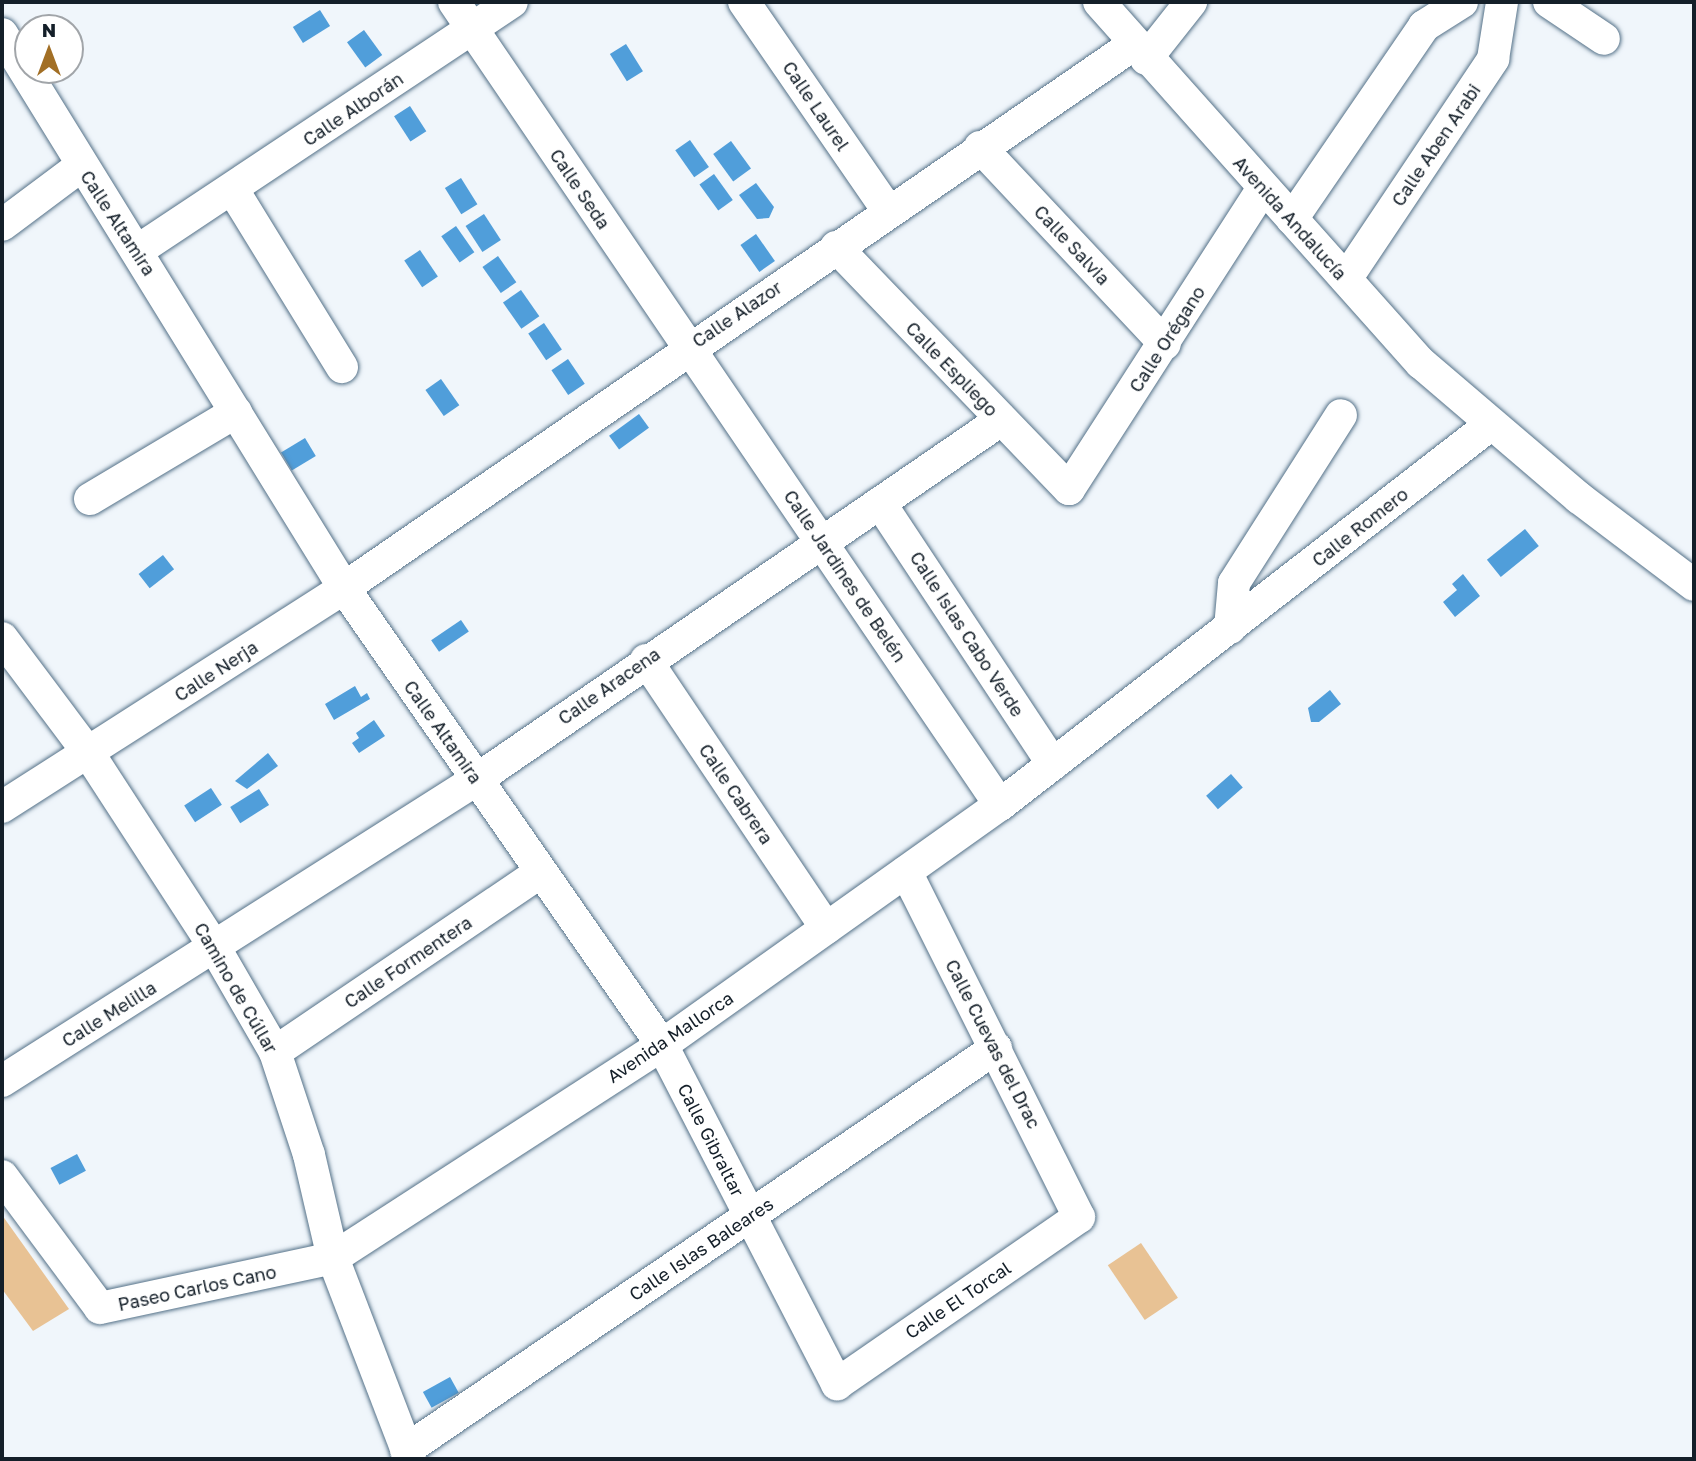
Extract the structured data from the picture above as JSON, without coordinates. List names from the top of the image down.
{
  "streets": {
    "street": [
      "Calle Laurel",
      "Calle Alborán",
      "Calle Aben Arabi",
      "Calle Seda",
      "Avenida Andalucía",
      "Calle Altamira",
      "Calle Salvia",
      "Calle Alazor",
      "Calle Orégano",
      "Calle Espliego",
      "Calle Romero",
      "Calle Jardines de Belén",
      "Calle Islas Cabo Verde",
      "Calle Nerja",
      "Calle Aracena",
      "Calle Cabrera",
      "Calle Formentera",
      "Camino de Cúllar",
      "Calle Melilla",
      "Avenida Mallorca",
      "Calle Cuevas del Drac",
      "Calle Gibraltar",
      "Calle Islas Baleares",
      "Paseo Carlos Cano",
      "Calle El Torcal"
    ]
  },
  "crossings": [
    ["Calle Laurel", "Calle Alazor"],
    ["Calle Alborán", "Calle Seda"],
    ["Calle Alborán", "Calle Altamira"],
    ["Calle Aben Arabi", "Avenida Andalucía"],
    ["Calle Seda", "Calle Alazor"],
    ["Calle Seda", "Calle Jardines de Belén"],
    ["Avenida Andalucía", "Calle Alazor"],
    ["Avenida Andalucía", "Calle Orégano"],
    ["Avenida Andalucía", "Calle Romero"],
    ["Calle Altamira", "Calle Alazor"],
    ["Calle Altamira", "Calle Nerja"],
    ["Calle Altamira", "Calle Aracena"],
    ["Calle Altamira", "Calle Formentera"],
    ["Calle Altamira", "Avenida Mallorca"],
    ["Calle Altamira", "Calle Gibraltar"],
    ["Calle Salvia", "Calle Alazor"],
    ["Calle Salvia", "Calle Orégano"],
    ["Calle Alazor", "Calle Espliego"],
    ["Calle Alazor", "Calle Jardines de Belén"],
    ["Calle Alazor", "Calle Nerja"],
    ["Calle Orégano", "Calle Espliego"],
    ["Calle Espliego", "Calle Aracena"],
    ["Calle Romero", "Calle Jardines de Belén"],
    ["Calle Romero", "Calle Islas Cabo Verde"],
    ["Calle Romero", "Avenida Mallorca"],
    ["Calle Jardines de Belén", "Calle Aracena"],
    ["Calle Jardines de Belén", "Avenida Mallorca"],
    ["Calle Islas Cabo Verde", "Calle Aracena"],
    ["Calle Nerja", "Camino de Cúllar"],
    ["Calle Aracena", "Calle Cabrera"],
    ["Calle Aracena", "Camino de Cúllar"],
    ["Calle Aracena", "Calle Melilla"],
    ["Calle Cabrera", "Avenida Mallorca"],
    ["Calle Formentera", "Camino de Cúllar"],
    ["Camino de Cúllar", "Calle Melilla"],
    ["Camino de Cúllar", "Avenida Mallorca"],
    ["Camino de Cúllar", "Calle Islas Baleares"],
    ["Camino de Cúllar", "Paseo Carlos Cano"],
    ["Avenida Mallorca", "Calle Cuevas del Drac"],
    ["Avenida Mallorca", "Calle Gibraltar"],
    ["Avenida Mallorca", "Paseo Carlos Cano"],
    ["Calle Cuevas del Drac", "Calle Islas Baleares"],
    ["Calle Cuevas del Drac", "Calle El Torcal"],
    ["Calle Gibraltar", "Calle Islas Baleares"],
    ["Calle Gibraltar", "Calle El Torcal"]
  ],
  "north": "top"
}
